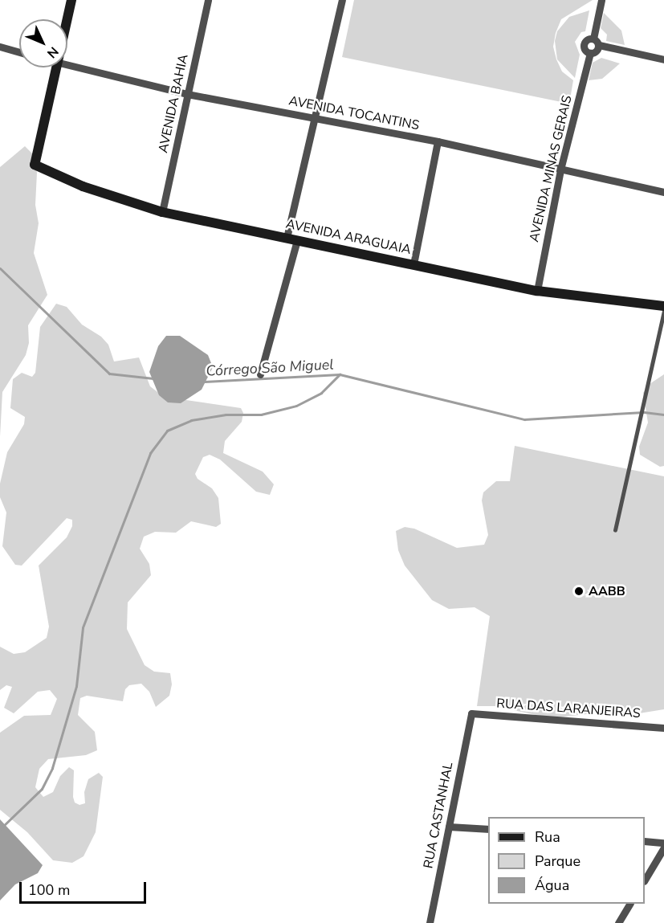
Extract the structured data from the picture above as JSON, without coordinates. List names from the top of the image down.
{
  "streets": {
    "street": [
      "AVENIDA BAHIA",
      "AVENIDA TOCANTINS",
      "AVENIDA MINAS GERAIS",
      "AVENIDA ARAGUAIA",
      "RUA DAS LARANJEIRAS",
      "RUA CASTANHAL"
    ]
  },
  "crossings": [
    ["AVENIDA BAHIA", "AVENIDA TOCANTINS"],
    ["AVENIDA BAHIA", "AVENIDA ARAGUAIA"],
    ["AVENIDA TOCANTINS", "AVENIDA MINAS GERAIS"],
    ["AVENIDA MINAS GERAIS", "AVENIDA ARAGUAIA"],
    ["RUA DAS LARANJEIRAS", "RUA CASTANHAL"]
  ],
  "water": ["Córrego São Miguel"],
  "places": ["AABB"],
  "legend": ["Rua", "Parque", "Água"],
  "scale_bar": "100 m",
  "north": "bottom right"
}
